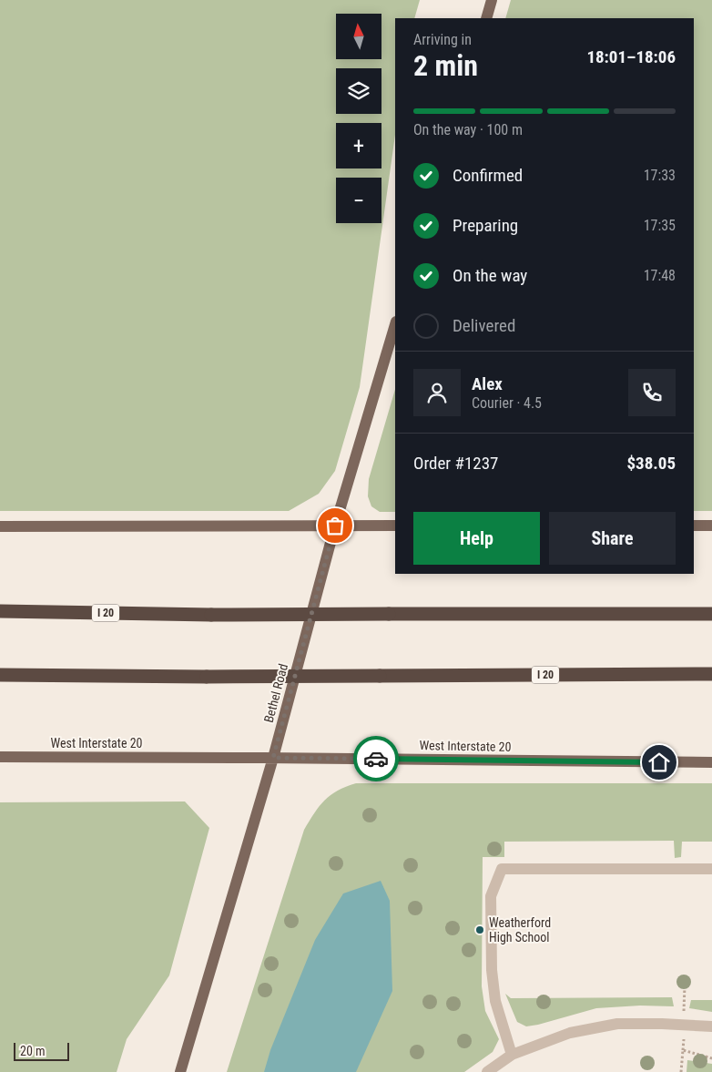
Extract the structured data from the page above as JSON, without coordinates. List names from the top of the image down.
{
  "streets": {
    "highway": ["I 20"],
    "main road": ["Bethel Road", "West Interstate 20"]
  },
  "crossings": [
    ["Bethel Road", "West Interstate 20"]
  ],
  "places": ["Weatherford High School"],
  "scale_bar": "20 m",
  "north": "top",
  "page": {
    "map_buttons": ["+", "−"],
    "heading": ["2 min", "Arriving in", "18:01–18:06"],
    "panel": [
      "Alex",
      "Courier · 4.5",
      "Order #1237",
      "$38.05"
    ],
    "bar": "On the way · 100 m",
    "list": [
      ["Confirmed", "17:33"],
      ["Preparing", "17:35"],
      ["On the way", "17:48"],
      "Delivered"
    ],
    "buttons": ["Help", "Share"],
    "scale": "20 m"
  }
}
